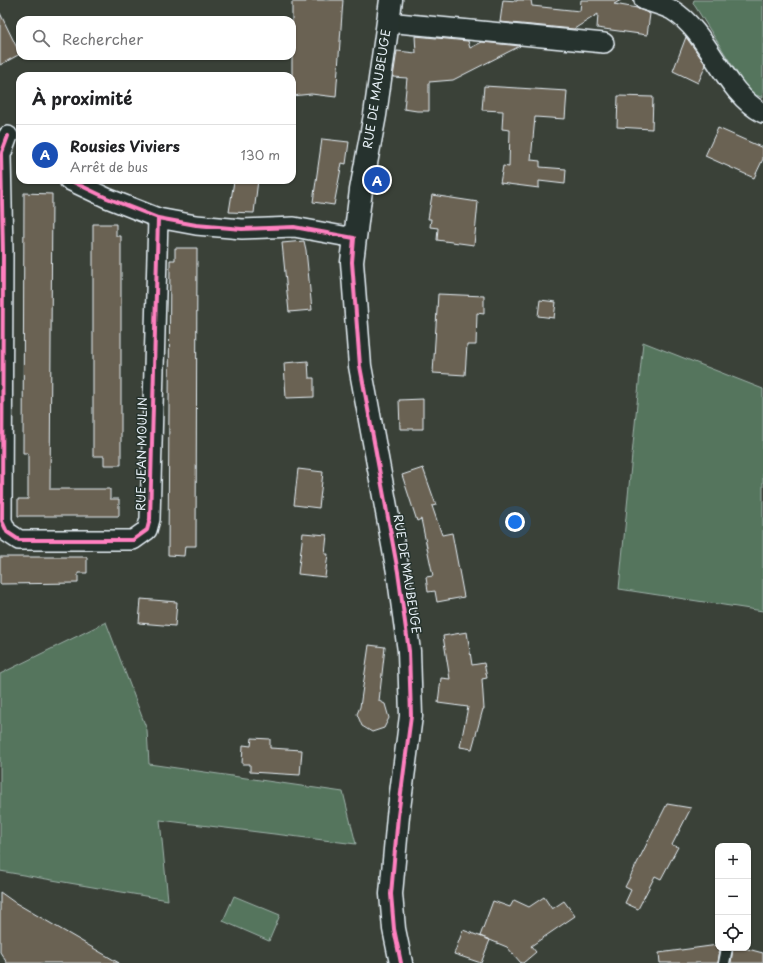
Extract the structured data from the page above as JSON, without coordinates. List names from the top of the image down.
{
  "streets": {
    "street": ["RUE DE MAUBEUGE", "RUE JEAN MOULIN"]
  },
  "page": {
    "search": "Rechercher",
    "heading": "À proximité",
    "list": [
      {
        "mark": "A",
        "name": "Rousies Viviers",
        "note": "Arrêt de bus",
        "value": "130 m"
      }
    ],
    "pins": "A",
    "map_buttons": ["+", "−"]
  }
}
